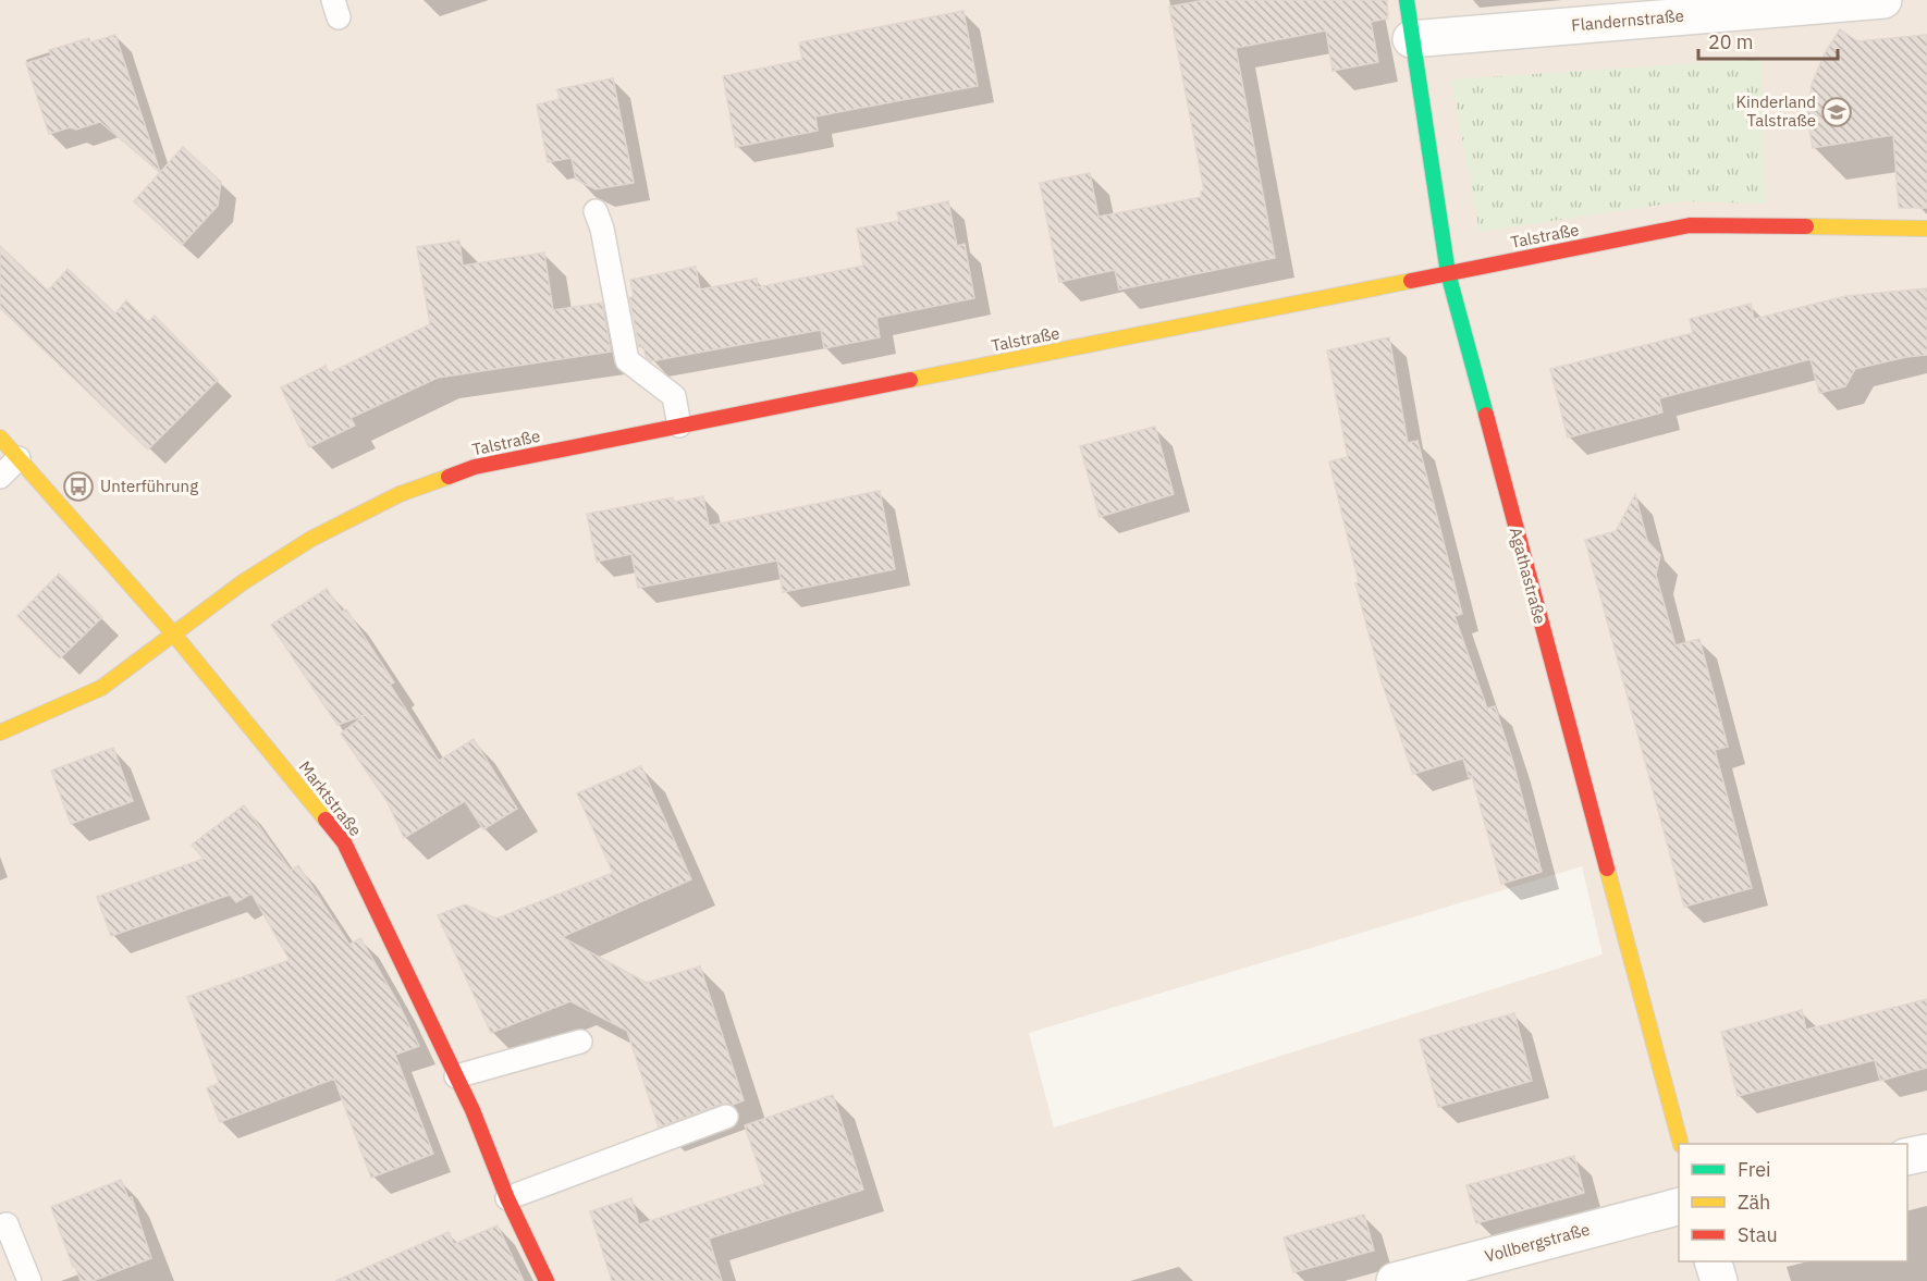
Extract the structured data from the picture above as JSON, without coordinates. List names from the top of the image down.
{
  "streets": {
    "street": [
      "Flandernstraße",
      "Talstraße",
      "Agathastraße",
      "Marktstraße",
      "Vollbergstraße"
    ]
  },
  "crossings": [
    ["Flandernstraße", "Agathastraße"],
    ["Talstraße", "Agathastraße"],
    ["Talstraße", "Marktstraße"]
  ],
  "places": {
    "school or university": ["Kinderland Talstraße"],
    "bus stop": ["Unterführung"]
  },
  "legend": ["Frei", "Zäh", "Stau"],
  "scale_bar": "20 m"
}
